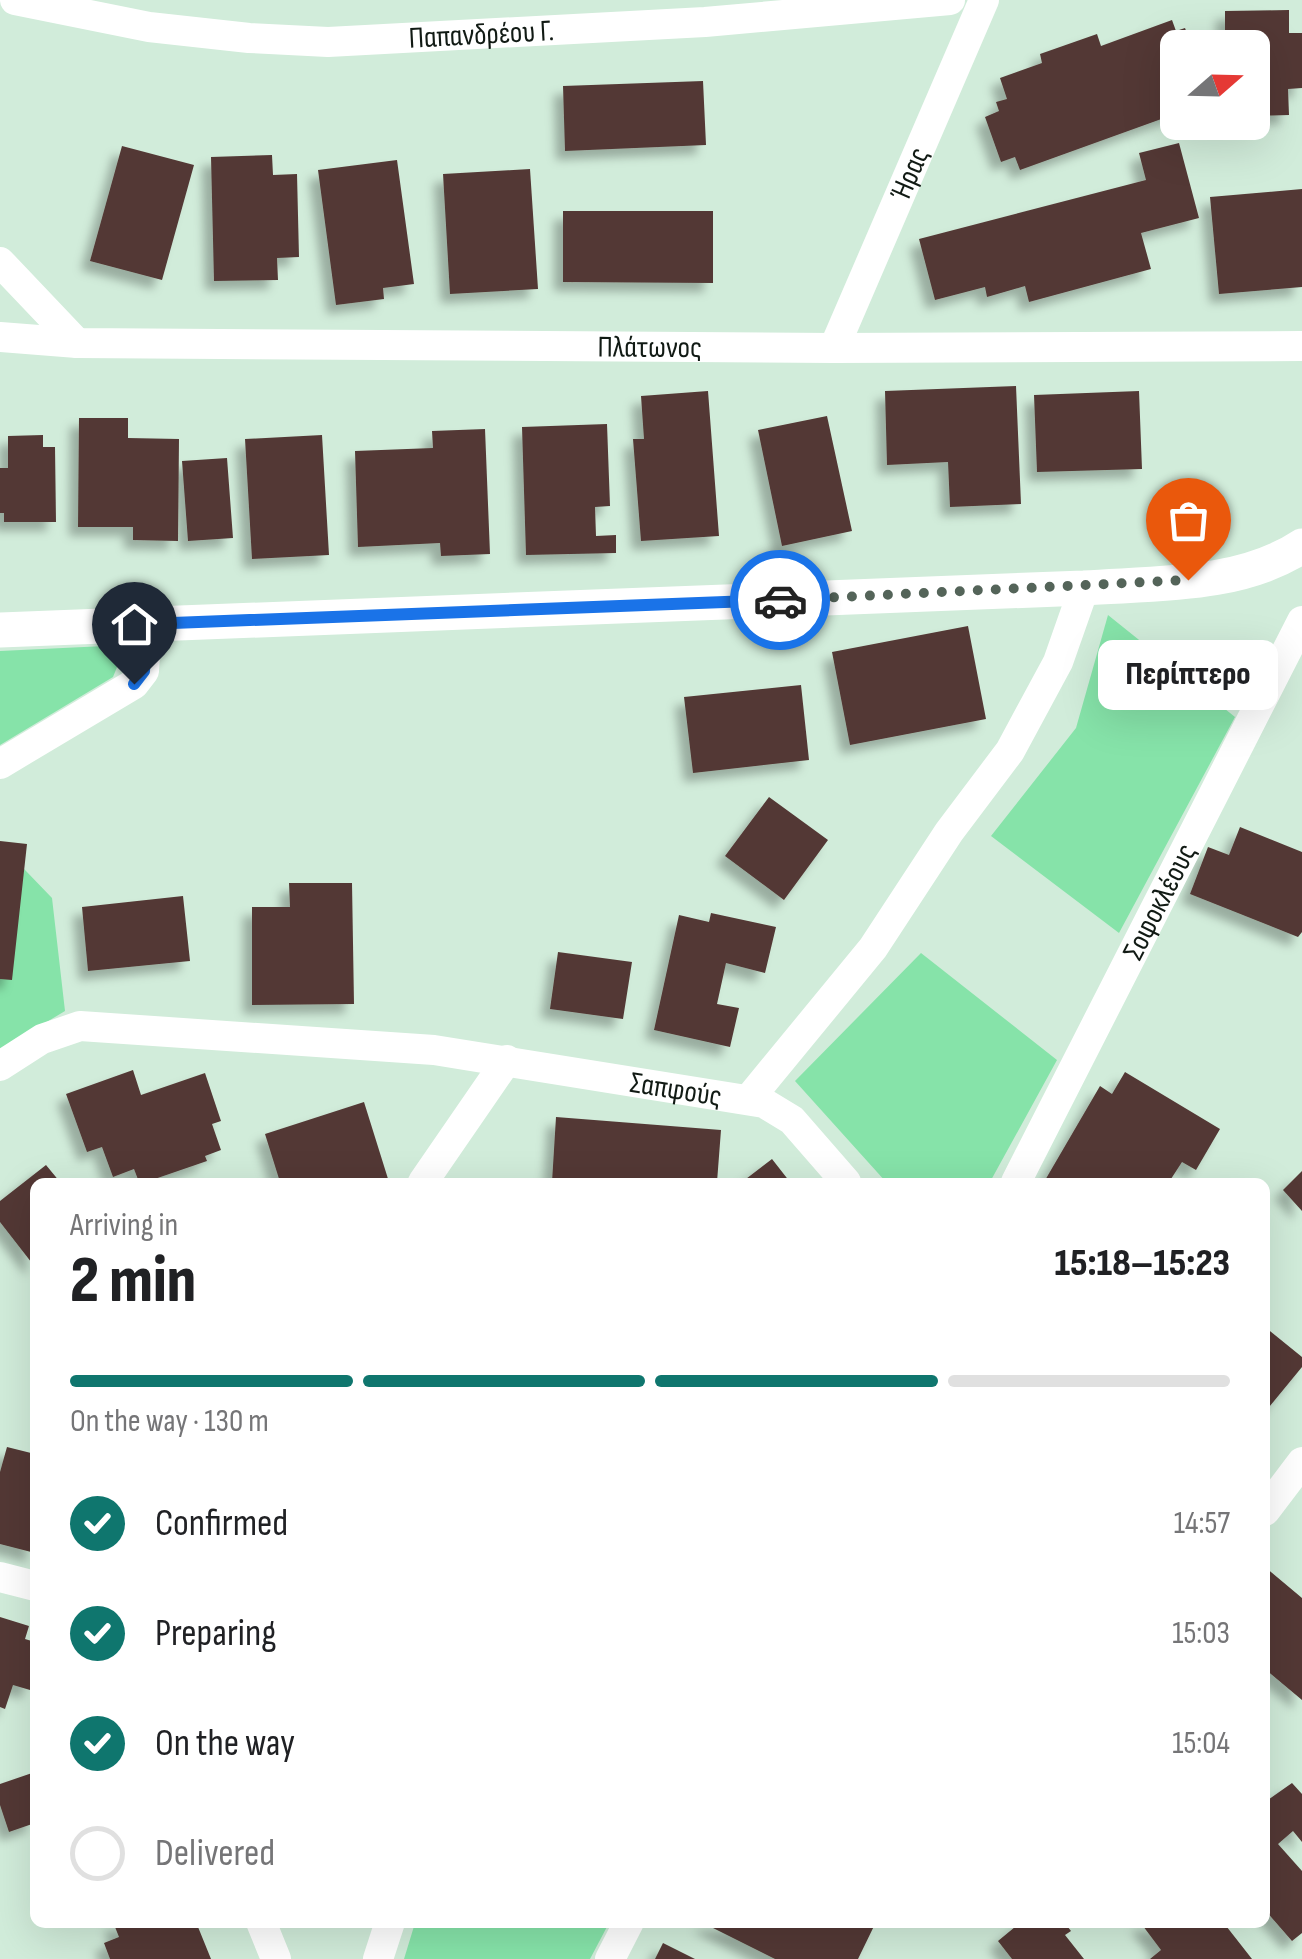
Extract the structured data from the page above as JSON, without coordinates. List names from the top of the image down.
{
  "streets": {
    "street": [
      "Παπανδρέου Γ.",
      "Ήρας",
      "Πλάτωνος",
      "Σοφοκλέους",
      "Σαπφούς"
    ]
  },
  "crossings": [
    ["Ήρας", "Πλάτωνος"]
  ],
  "places": ["Περίπτερο"],
  "north": "right",
  "page": {
    "bubble": "Περίπτερο",
    "heading": ["2 min", "Arriving in", "15:18–15:23"],
    "bar": "On the way · 130 m",
    "list": [
      ["Confirmed", "14:57"],
      ["Preparing", "15:03"],
      ["On the way", "15:04"],
      "Delivered"
    ]
  }
}
